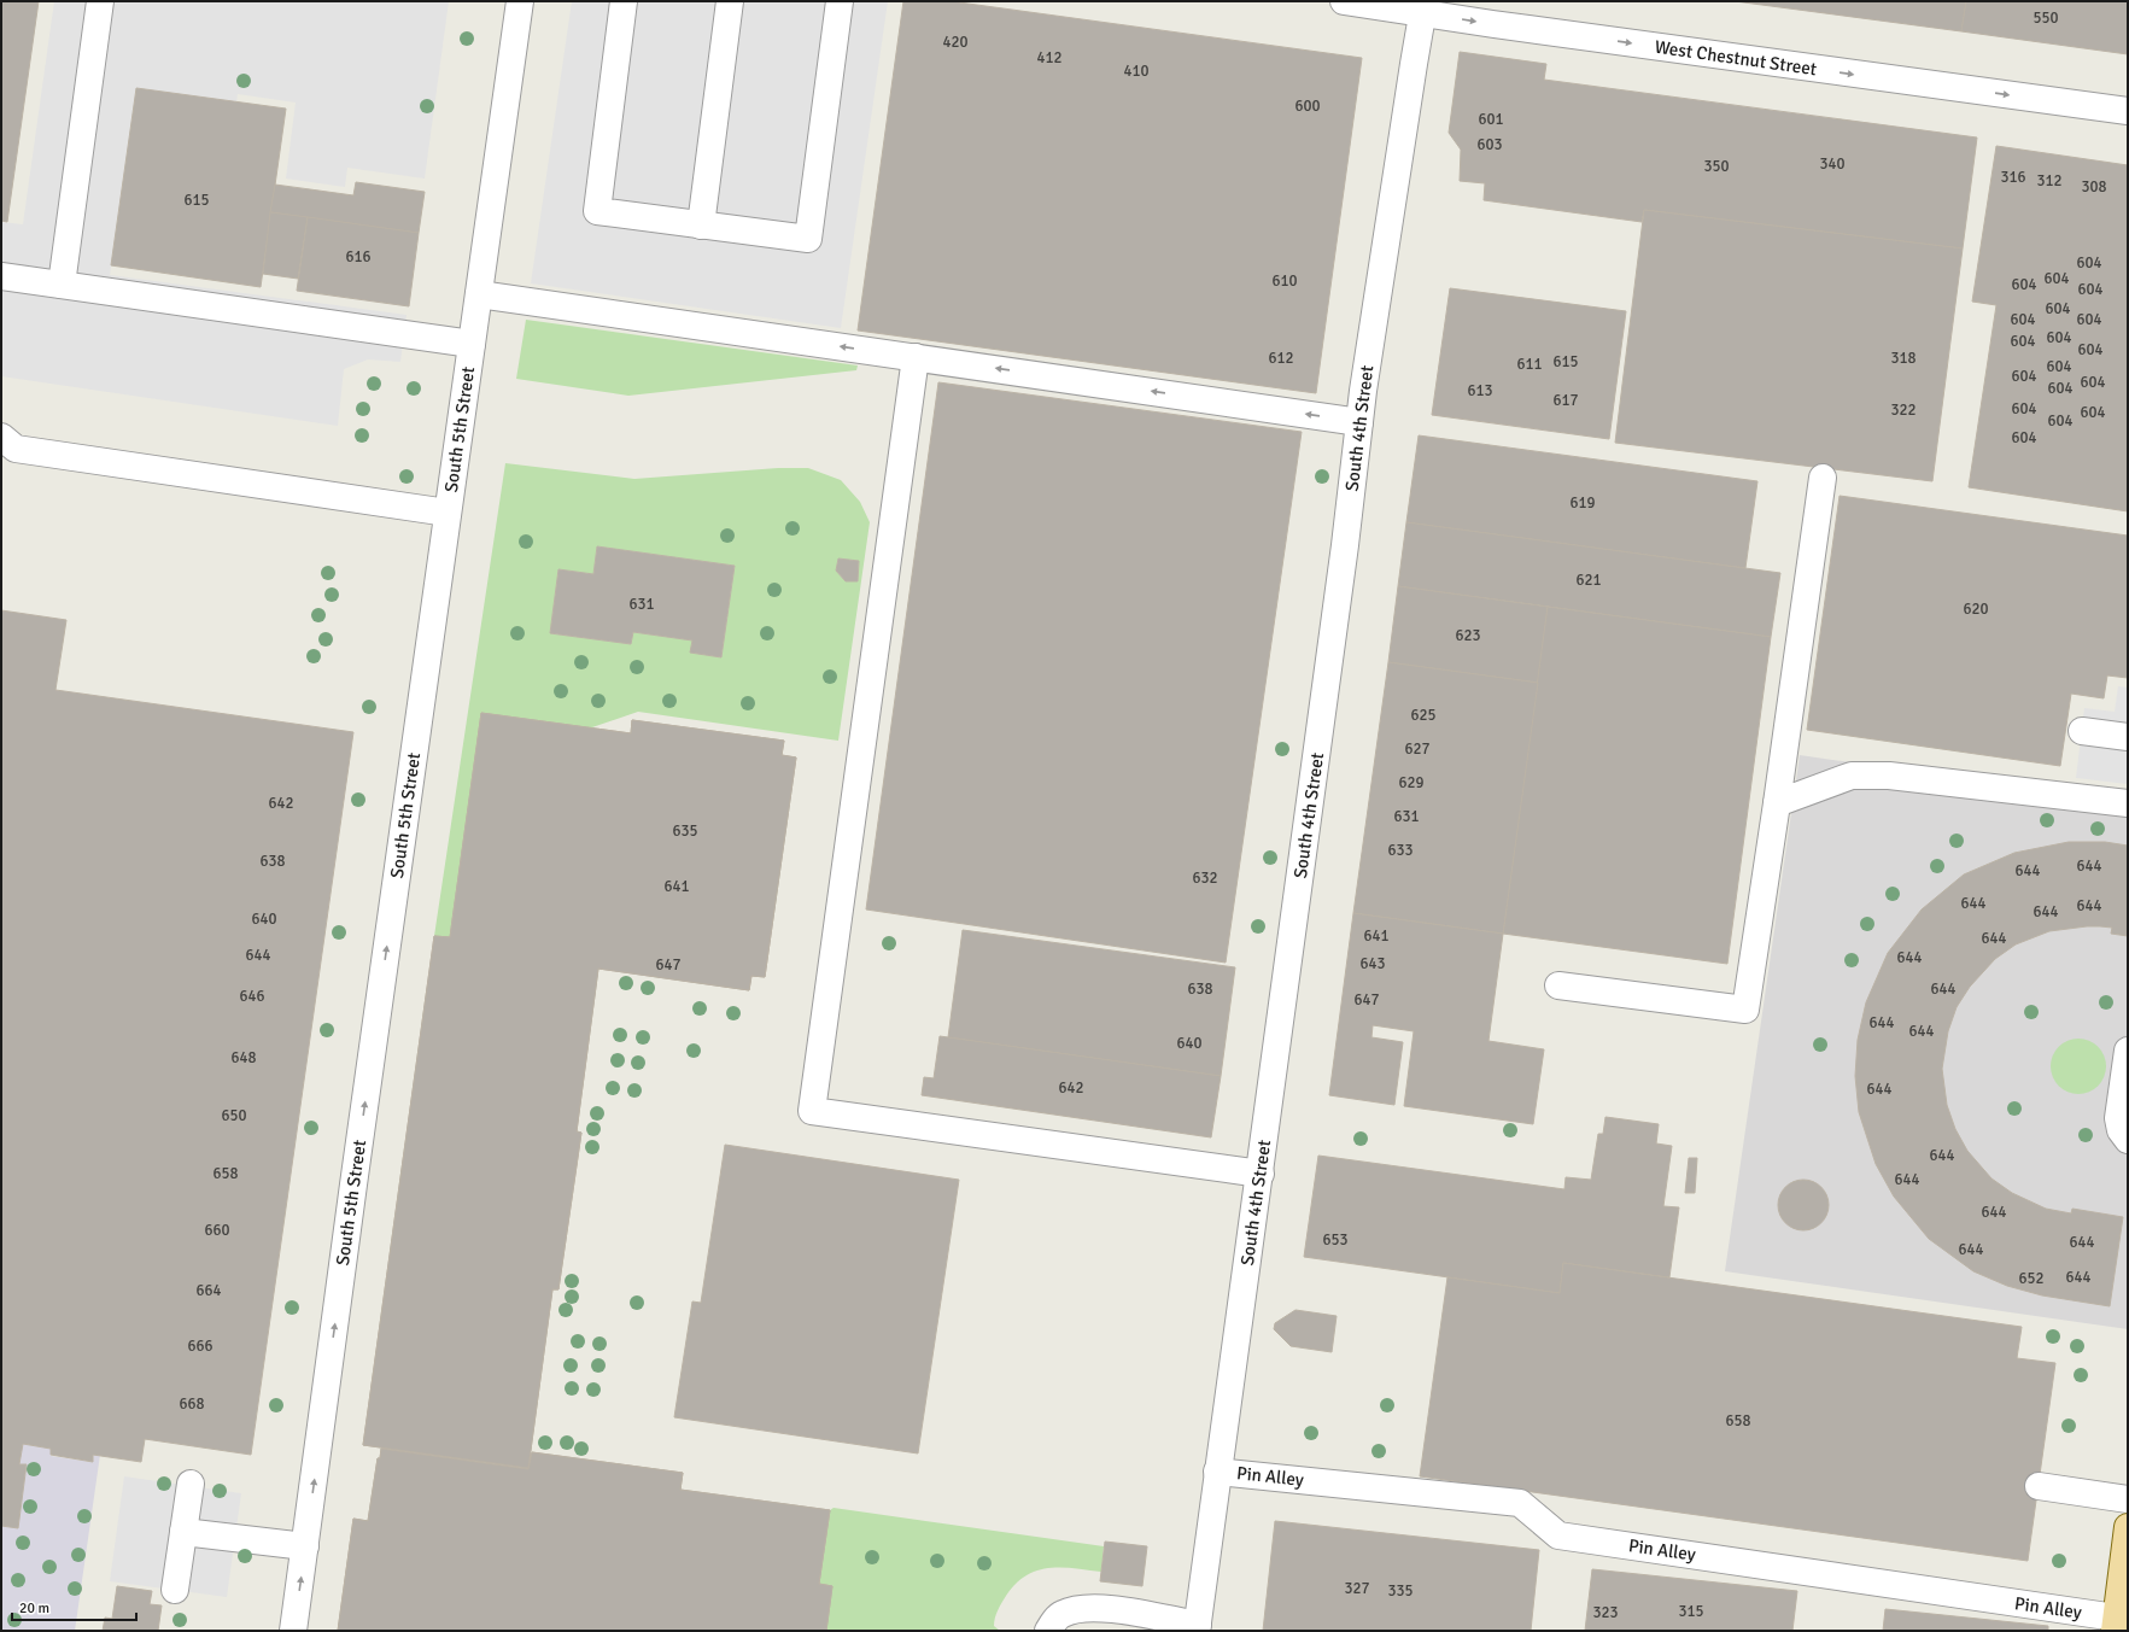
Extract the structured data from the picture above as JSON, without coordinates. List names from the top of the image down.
{
  "streets": {
    "street": [
      "West Chestnut Street",
      "South 4th Street",
      "South 5th Street",
      "Pin Alley"
    ]
  },
  "crossings": [
    ["West Chestnut Street", "South 4th Street"],
    ["South 4th Street", "Pin Alley"]
  ],
  "one_way": ["West Chestnut Street", "South 5th Street"],
  "house_numbers": [
    "550",
    "420",
    "412",
    "410",
    "600",
    "601",
    "603",
    "340",
    "350",
    "316",
    "312",
    "308",
    "615",
    "616",
    "604",
    "604",
    "610",
    "604",
    "604",
    "604",
    "604",
    "604",
    "604",
    "604",
    "604",
    "612",
    "318",
    "615",
    "611",
    "604",
    "604",
    "604",
    "604",
    "613",
    "617",
    "604",
    "322",
    "604",
    "604",
    "604",
    "619",
    "621",
    "631",
    "620",
    "623",
    "625",
    "627",
    "629",
    "642",
    "631",
    "635",
    "633",
    "638",
    "644",
    "644",
    "632",
    "641",
    "644",
    "644",
    "644",
    "640",
    "641",
    "644",
    "644",
    "644",
    "643",
    "647",
    "638",
    "644",
    "646",
    "647",
    "644",
    "644",
    "640",
    "648",
    "642",
    "644",
    "650",
    "644",
    "658",
    "644",
    "644",
    "660",
    "653",
    "644",
    "644",
    "644",
    "652",
    "664",
    "666",
    "668",
    "658",
    "327",
    "335",
    "315",
    "323"
  ],
  "scale_bar": "20 m"
}
